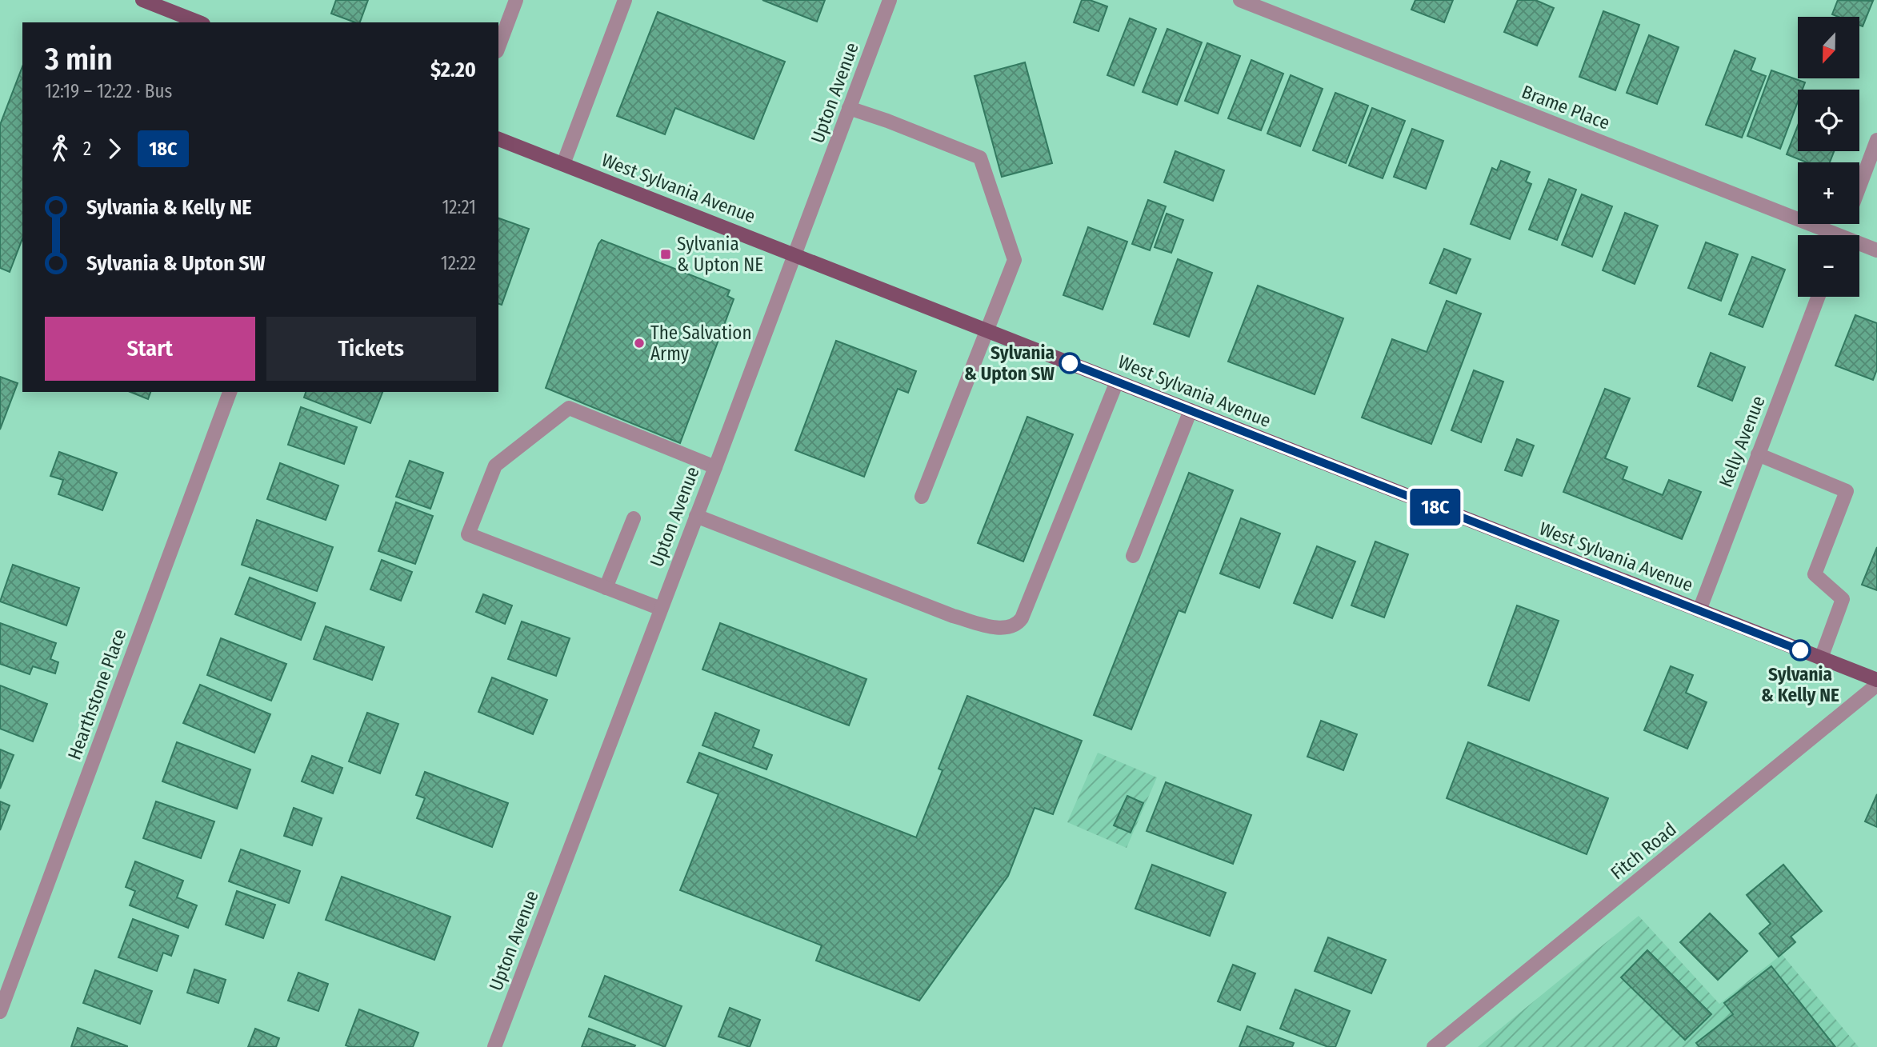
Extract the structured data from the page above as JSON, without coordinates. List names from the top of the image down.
{
  "streets": {
    "main road": ["West Sylvania Avenue"],
    "street": [
      "Upton Avenue",
      "Brame Place",
      "Kelly Avenue",
      "Hearthstone Place",
      "Fitch Road"
    ]
  },
  "crossings": [
    ["Upton Avenue", "West Sylvania Avenue"],
    ["West Sylvania Avenue", "Kelly Avenue"]
  ],
  "places": {
    "transit": ["Sylvania & Upton NE"],
    "other": ["The Salvation Army", "Sylvania & Upton SW", "Sylvania & Kelly NE"]
  },
  "lines": ["bus line 18C"],
  "north": "bottom",
  "page": {
    "on_map": "18C",
    "map_buttons": ["+", "−"],
    "heading": ["3 min", "12:19 – 12:22 · Bus", "$2.20"],
    "legs": ["2", "18C"],
    "list": [
      {
        "name": "Sylvania & Kelly NE",
        "value": "12:21"
      },
      {
        "name": "Sylvania & Upton SW",
        "value": "12:22"
      }
    ],
    "buttons": ["Start", "Tickets"]
  }
}
